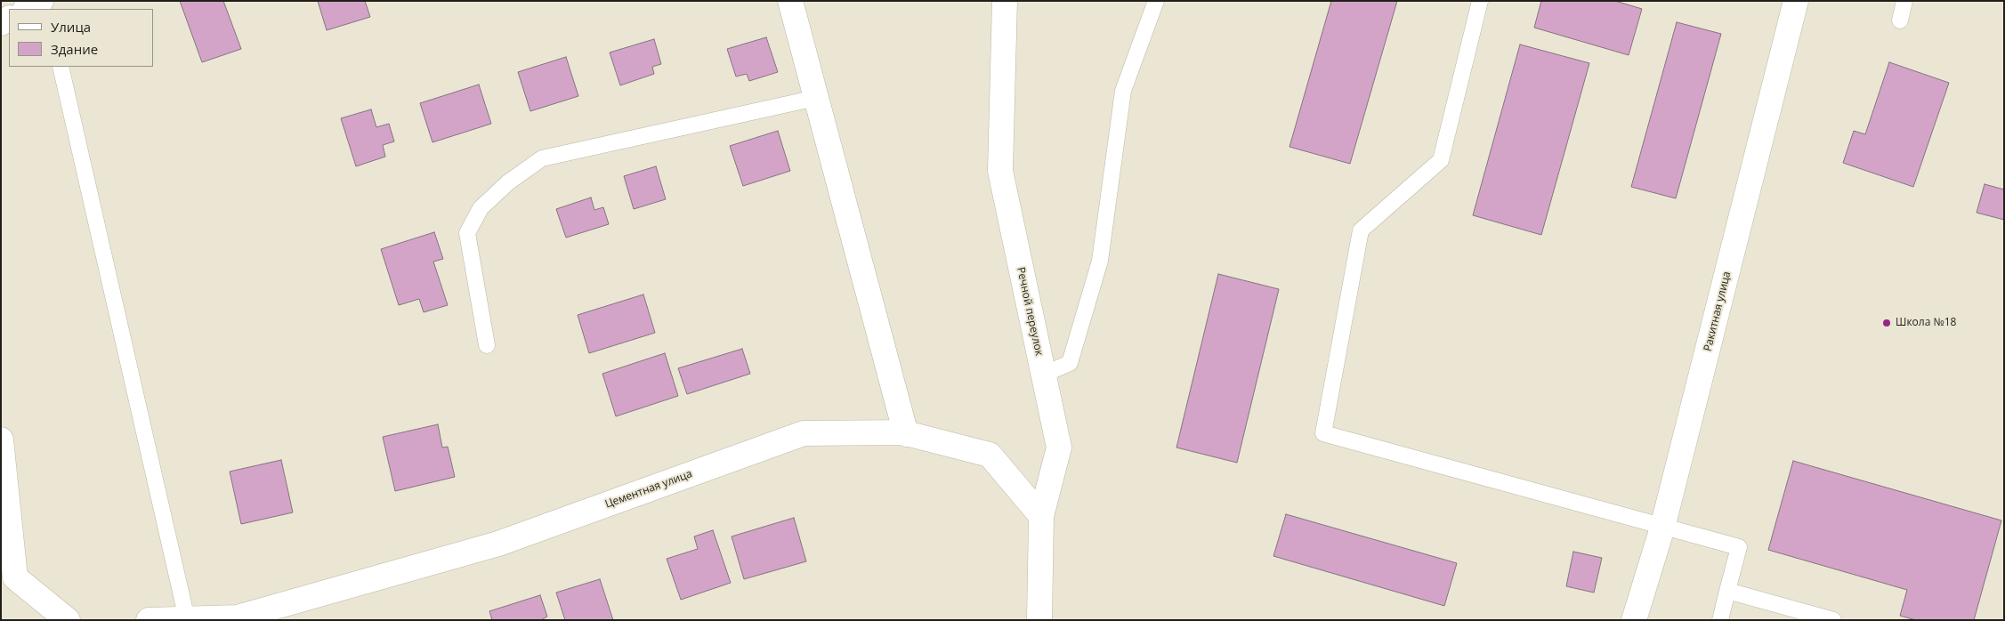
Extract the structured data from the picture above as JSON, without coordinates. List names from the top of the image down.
{
  "streets": {
    "street": ["Речной переулок", "Ракитная улица", "Цементная улица"]
  },
  "crossings": [
    ["Речной переулок", "Цементная улица"]
  ],
  "places": ["Школа №18"],
  "legend": ["Улица", "Здание"]
}
